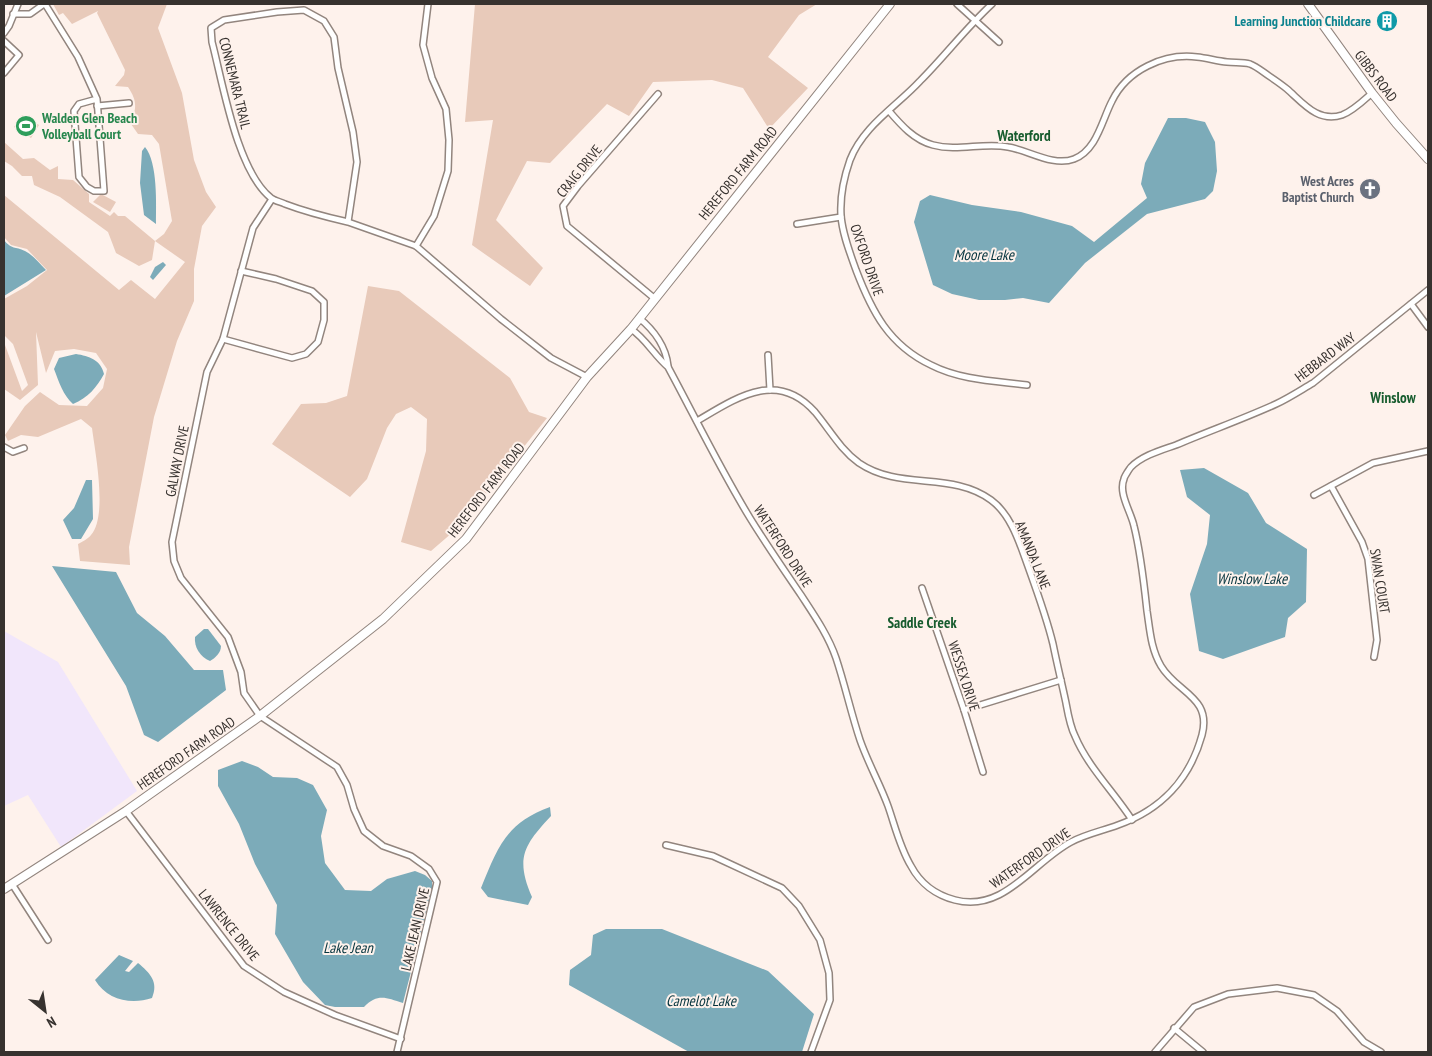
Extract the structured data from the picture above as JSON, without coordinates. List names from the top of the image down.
{
  "streets": {
    "street": [
      "GIBBS ROAD",
      "CONNEMARA TRAIL",
      "CRAIG DRIVE",
      "HEREFORD FARM ROAD",
      "OXFORD DRIVE",
      "HEBBARD WAY",
      "GALWAY DRIVE",
      "WATERFORD DRIVE",
      "AMANDA LANE",
      "SWAN COURT",
      "WESSEX DRIVE",
      "LAWRENCE DRIVE",
      "LAKE JEAN DRIVE"
    ]
  },
  "crossings": [
    ["CONNEMARA TRAIL", "HEREFORD FARM ROAD"],
    ["CONNEMARA TRAIL", "GALWAY DRIVE"],
    ["CRAIG DRIVE", "HEREFORD FARM ROAD"],
    ["HEREFORD FARM ROAD", "GALWAY DRIVE"],
    ["HEREFORD FARM ROAD", "WATERFORD DRIVE"],
    ["HEREFORD FARM ROAD", "LAWRENCE DRIVE"],
    ["HEREFORD FARM ROAD", "LAKE JEAN DRIVE"],
    ["HEBBARD WAY", "WATERFORD DRIVE"],
    ["GALWAY DRIVE", "LAKE JEAN DRIVE"],
    ["WATERFORD DRIVE", "AMANDA LANE"],
    ["LAWRENCE DRIVE", "LAKE JEAN DRIVE"]
  ],
  "districts": ["Waterford", "Winslow", "Saddle Creek"],
  "water": [
    "Moore Lake",
    "Winslow Lake",
    "Lake Jean",
    "Camelot Lake"
  ],
  "places": {
    "building": ["Learning Junction Childcare"],
    "sports": ["Walden Glen Beach Volleyball Court"],
    "church": ["West Acres Baptist Church"]
  },
  "north": "bottom right"
}
